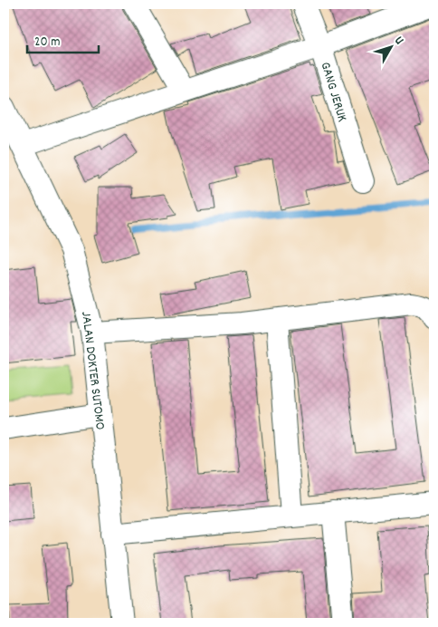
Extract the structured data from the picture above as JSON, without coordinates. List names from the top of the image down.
{
  "streets": {
    "street": ["GANG JERUK", "JALAN DOKTER SUTOMO"]
  },
  "scale_bar": "20 m",
  "north": "top right"
}
